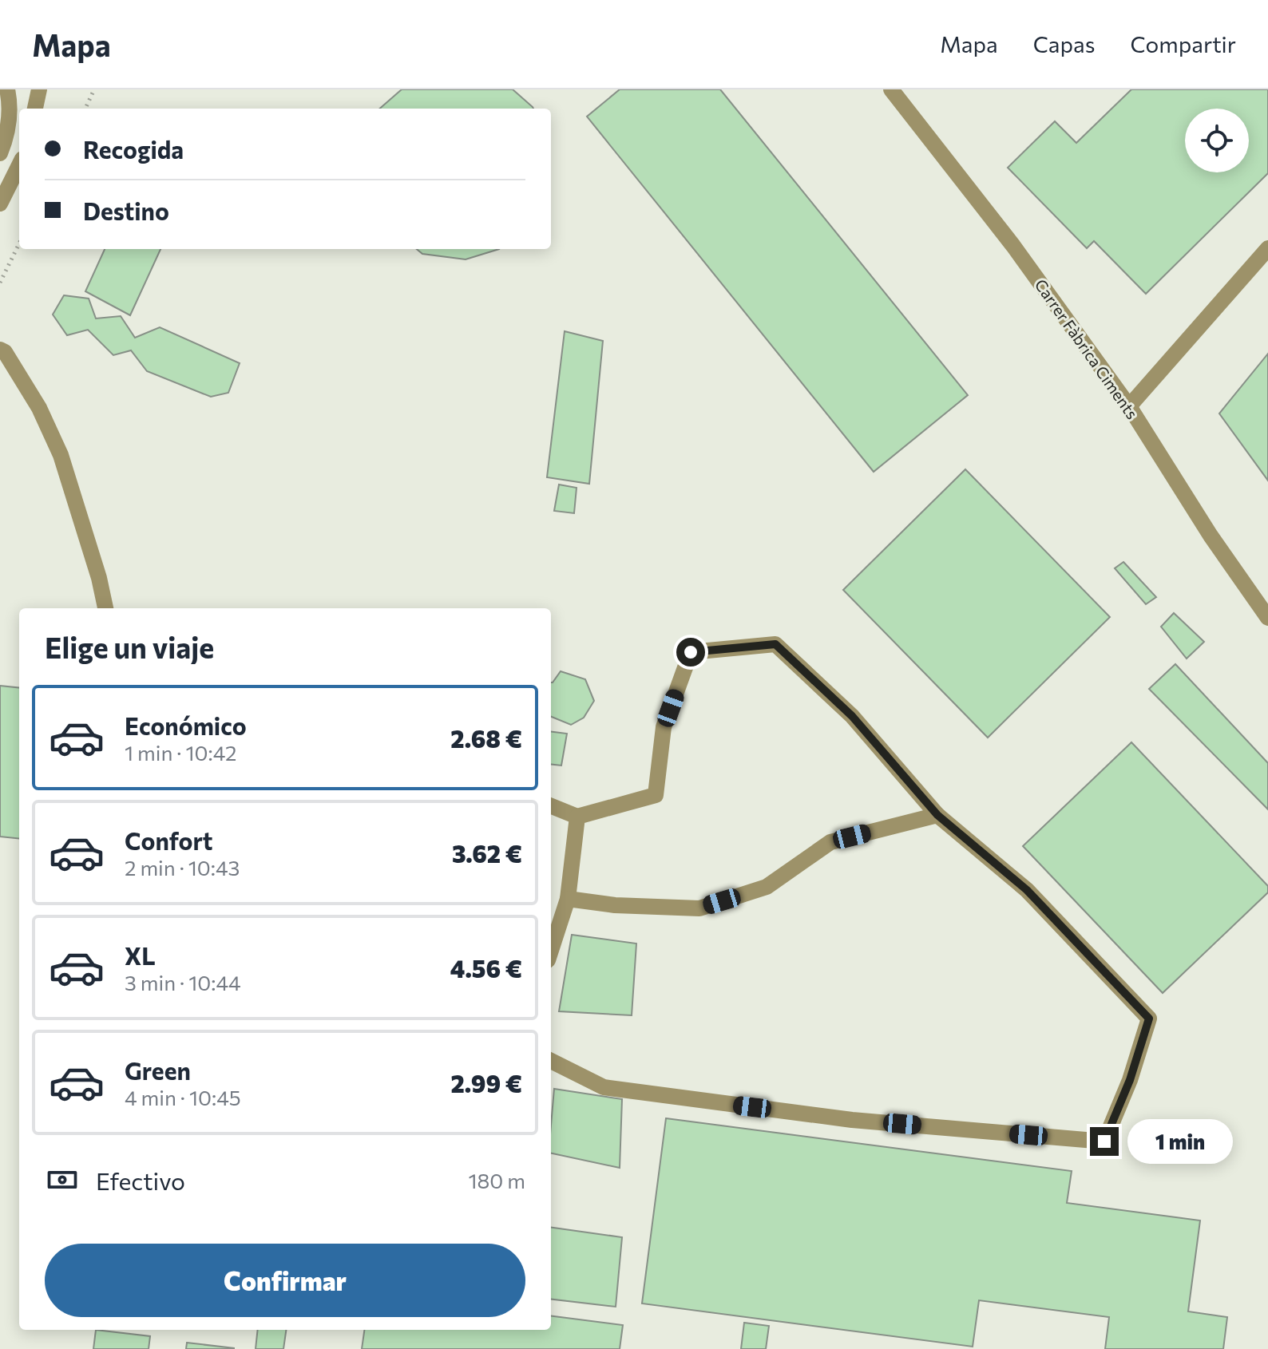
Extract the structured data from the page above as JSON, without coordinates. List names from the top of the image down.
{
  "streets": {
    "street": ["Carrer Fàbrica Ciments"]
  },
  "page": {
    "header": "Mapa",
    "nav": ["Mapa", "Capas", "Compartir"],
    "banner": ["Recogida", "Destino"],
    "heading": "Elige un viaje",
    "list": [
      {
        "name": "Económico",
        "note": "1 min · 10:42",
        "value": "2.68 €"
      },
      {
        "name": "Confort",
        "note": "2 min · 10:43",
        "value": "3.62 €"
      },
      {
        "name": "XL",
        "note": "3 min · 10:44",
        "value": "4.56 €"
      },
      {
        "name": "Green",
        "note": "4 min · 10:45",
        "value": "2.99 €"
      }
    ],
    "bubble": "1 min",
    "pay": ["Efectivo", "180 m"],
    "buttons": "Confirmar"
  }
}
